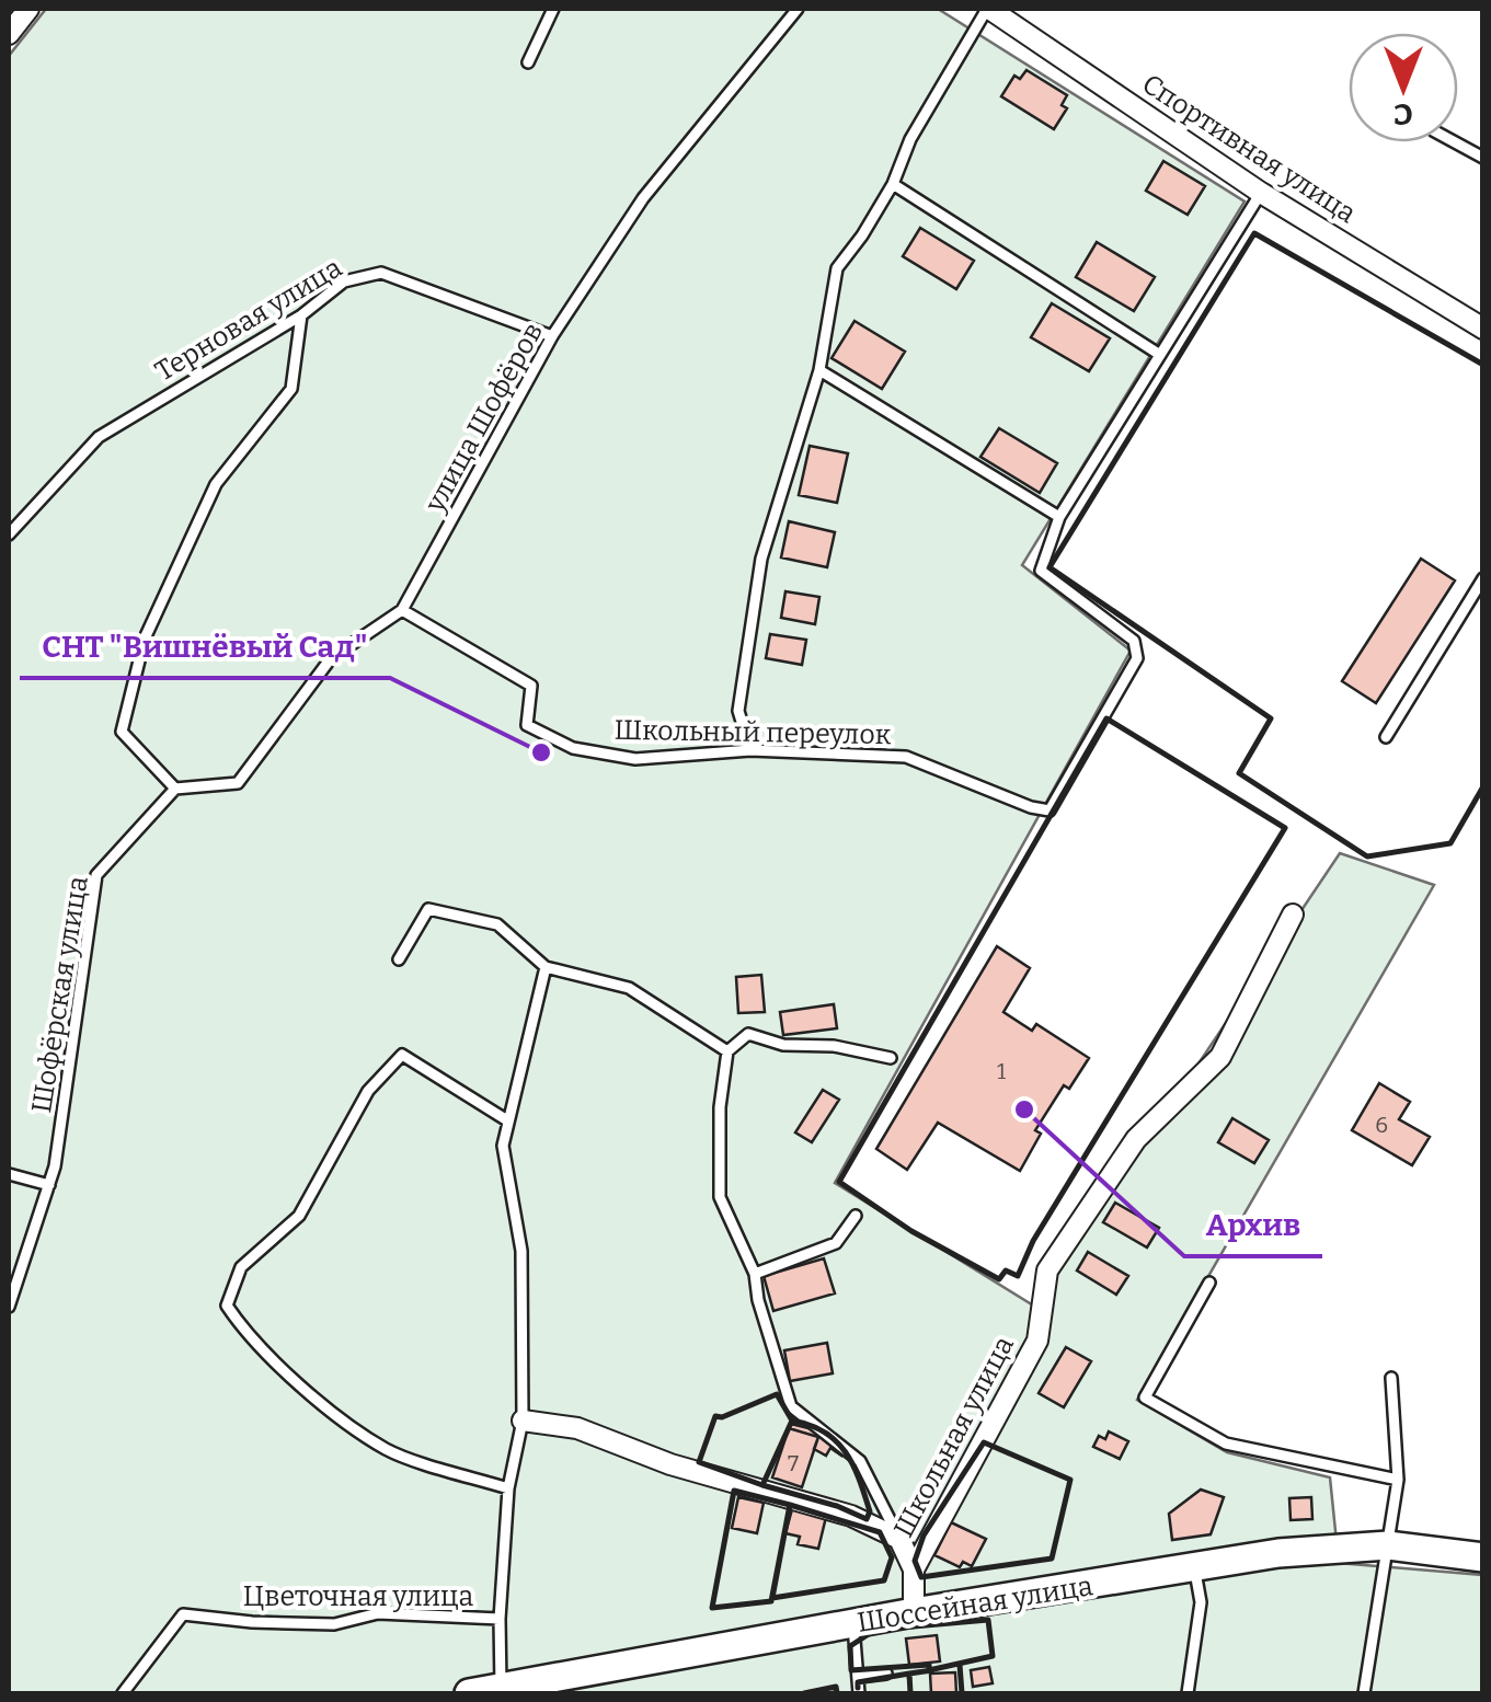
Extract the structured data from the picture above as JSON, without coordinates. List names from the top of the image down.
{
  "streets": {
    "street": ["Спортивная улица", "Школьная улица", "Шоссейная улица"],
    "lane": [
      "Терновая улица",
      "улица Шофёров",
      "Школьный переулок",
      "Шофёрская улица",
      "Цветочная улица"
    ]
  },
  "crossings": [
    ["Терновая улица", "улица Шофёров"],
    ["улица Шофёров", "Школьный переулок"],
    ["улица Шофёров", "Шофёрская улица"],
    ["Школьная улица", "Цветочная улица"]
  ],
  "places": ["СНТ \"Вишнёвый Сад\"", "Архив"],
  "house_numbers": ["1", "6", "7"],
  "north": "bottom"
}
